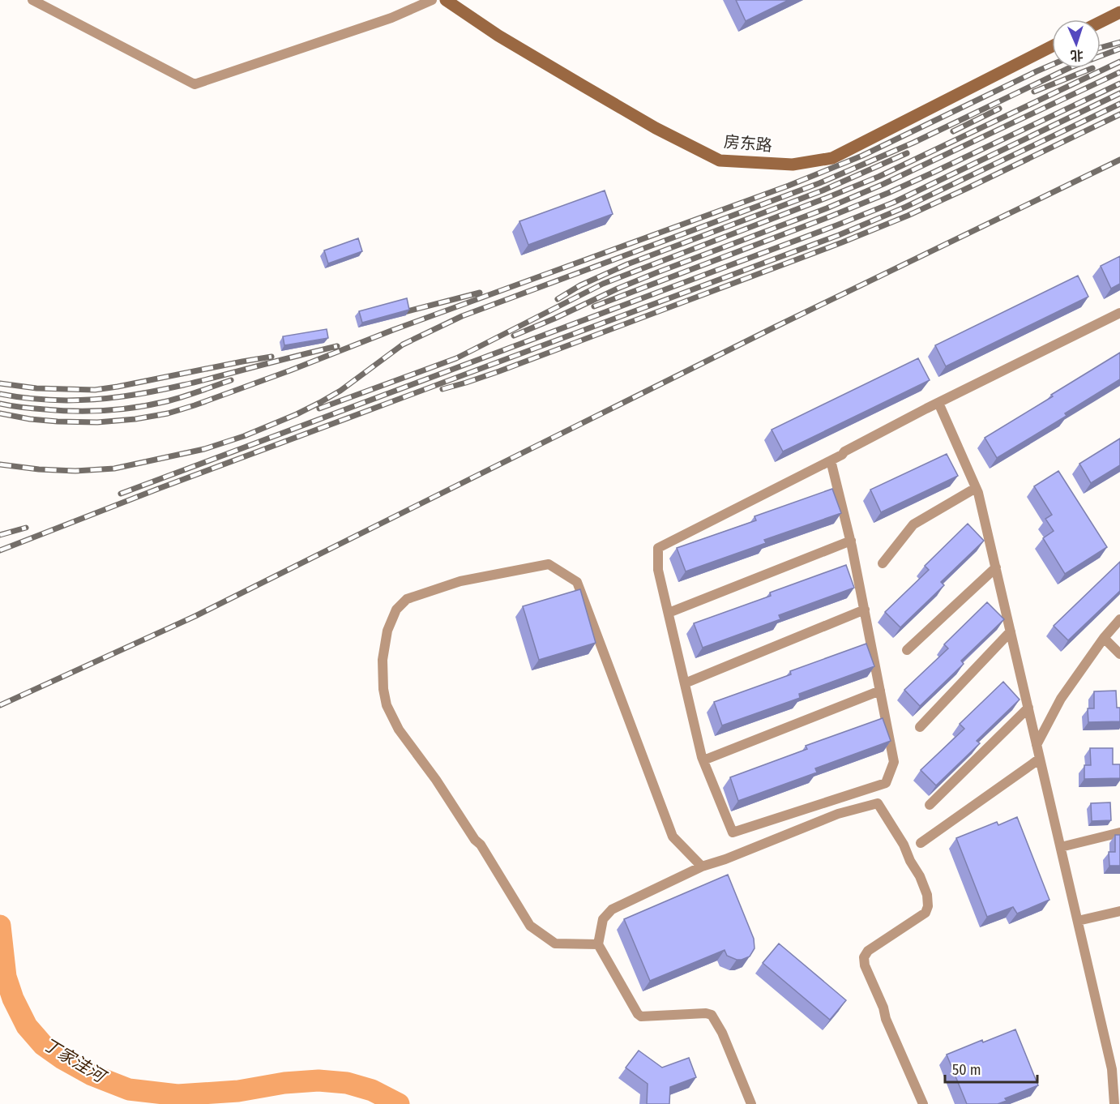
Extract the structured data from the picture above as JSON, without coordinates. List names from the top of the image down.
{
  "streets": {
    "main road": ["房东路"]
  },
  "water": ["丁家洼河"],
  "scale_bar": "50 m",
  "north": "bottom"
}
